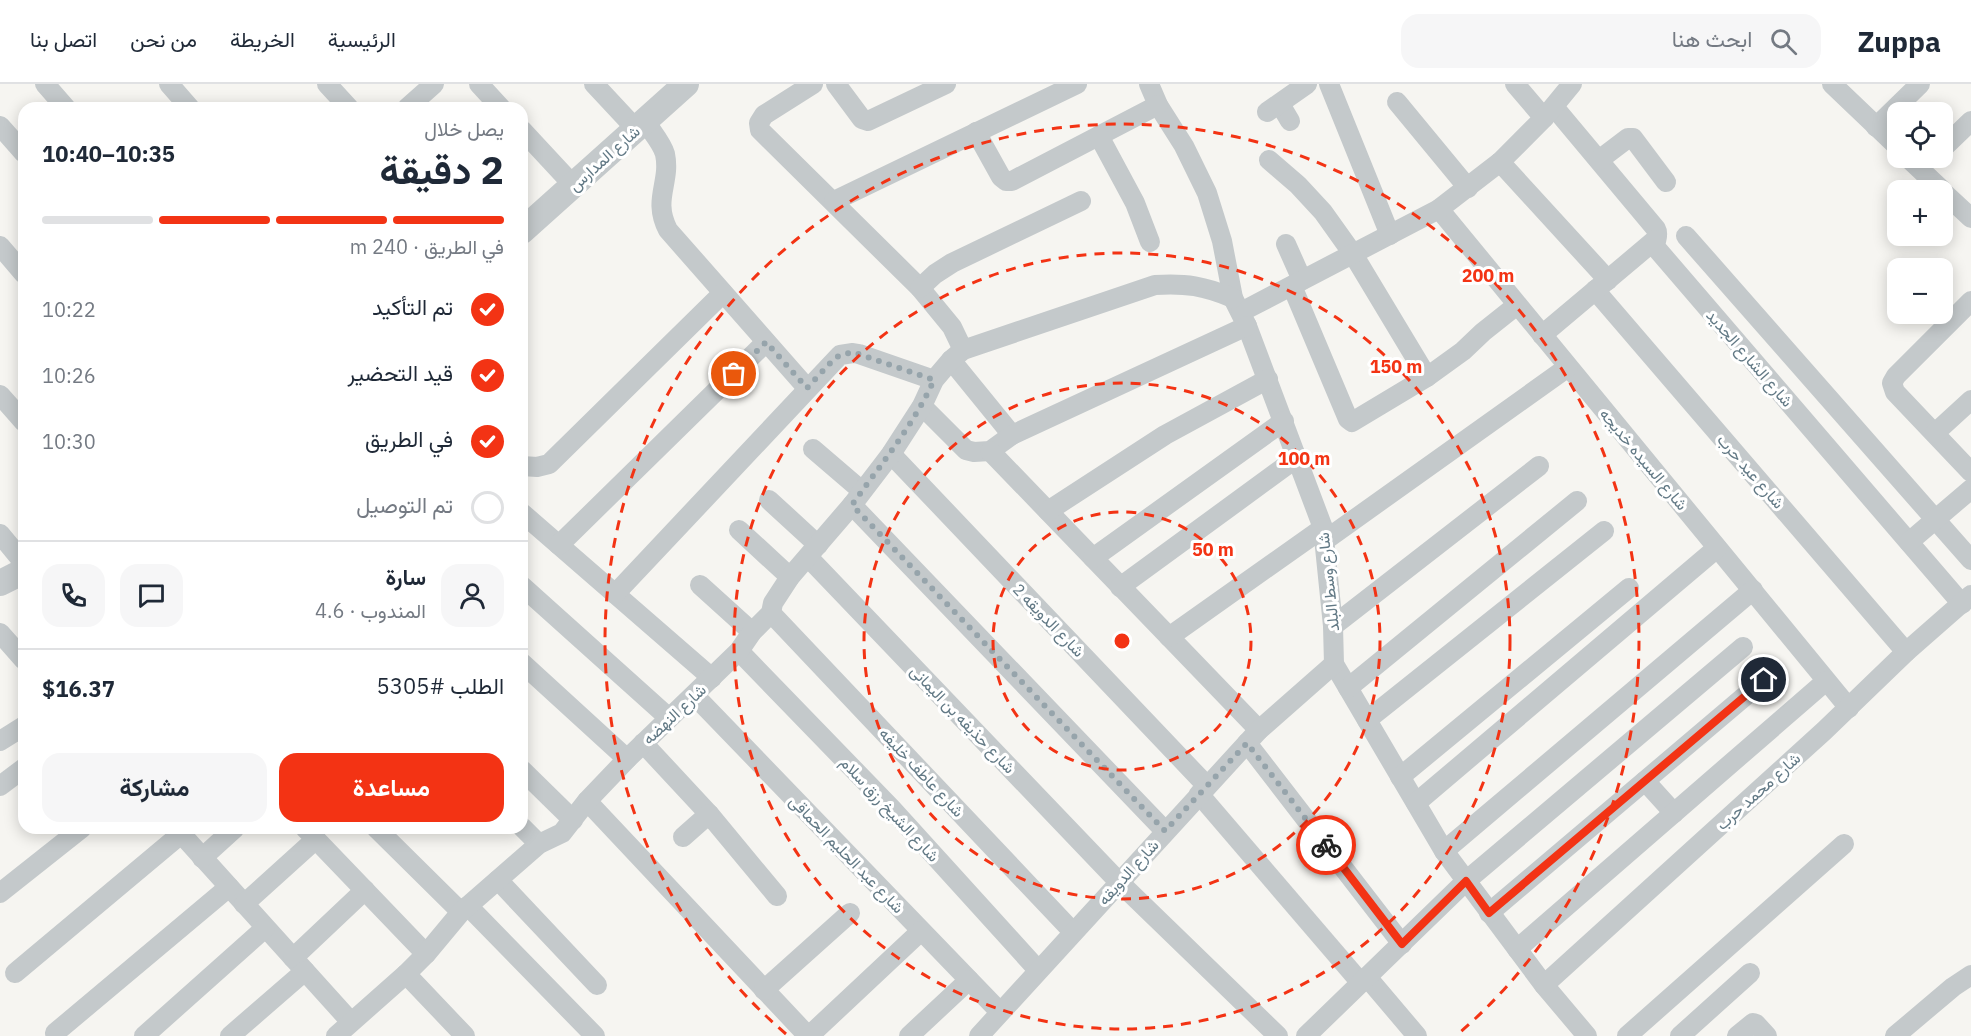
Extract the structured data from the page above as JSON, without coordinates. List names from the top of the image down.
{
  "streets": {
    "street": [
      "شارع المدارس",
      "شارع الشارع الجديد",
      "شارع السيده خديجه",
      "شارع عيد حرب",
      "شارع وسط البلد",
      "شارع الدويقه 2",
      "شارع النهضه",
      "شارع حذيفه بن اليمانى",
      "شارع عاطف خليفه",
      "شارع محمد حرب",
      "شارع الشيخ رزق سلام",
      "شارع عبد الحليم الحماقى",
      "شارع الدويقه"
    ]
  },
  "crossings": [
    ["شارع الشارع الجديد", "شارع محمد حرب"],
    ["شارع السيده خديجه", "شارع محمد حرب"],
    ["شارع عيد حرب", "شارع محمد حرب"],
    ["شارع وسط البلد", "شارع محمد حرب"],
    ["شارع وسط البلد", "شارع الدويقه"],
    ["شارع الدويقه 2", "شارع النهضه"],
    ["شارع الدويقه 2", "شارع الدويقه"],
    ["شارع النهضه", "شارع حذيفه بن اليمانى"],
    ["شارع النهضه", "شارع عاطف خليفه"],
    ["شارع النهضه", "شارع الشيخ رزق سلام"],
    ["شارع النهضه", "شارع عبد الحليم الحماقى"],
    ["شارع حذيفه بن اليمانى", "شارع الدويقه"],
    ["شارع عاطف خليفه", "شارع الدويقه"],
    ["شارع الشيخ رزق سلام", "شارع الدويقه"],
    ["شارع عبد الحليم الحماقى", "شارع الدويقه"]
  ],
  "page": {
    "header": "Zuppa",
    "search": "ابحث هنا",
    "nav": [
      "الرئيسية",
      "الخريطة",
      "من نحن",
      "اتصل بنا"
    ],
    "map_buttons": ["+", "−"],
    "heading": ["2 دقيقة", "يصل خلال", "10:35–10:40"],
    "panel": [
      "سارة",
      "المندوب · 4.6",
      "الطلب #5305",
      "$16.37"
    ],
    "bar": "في الطريق · 240 m",
    "list": [
      ["تم التأكيد", "10:22"],
      ["قيد التحضير", "10:26"],
      ["في الطريق", "10:30"],
      "تم التوصيل"
    ],
    "buttons": ["مساعدة", "مشاركة"]
  },
  "rings": [
    "200 m",
    "150 m",
    "100 m",
    "50 m"
  ]
}
